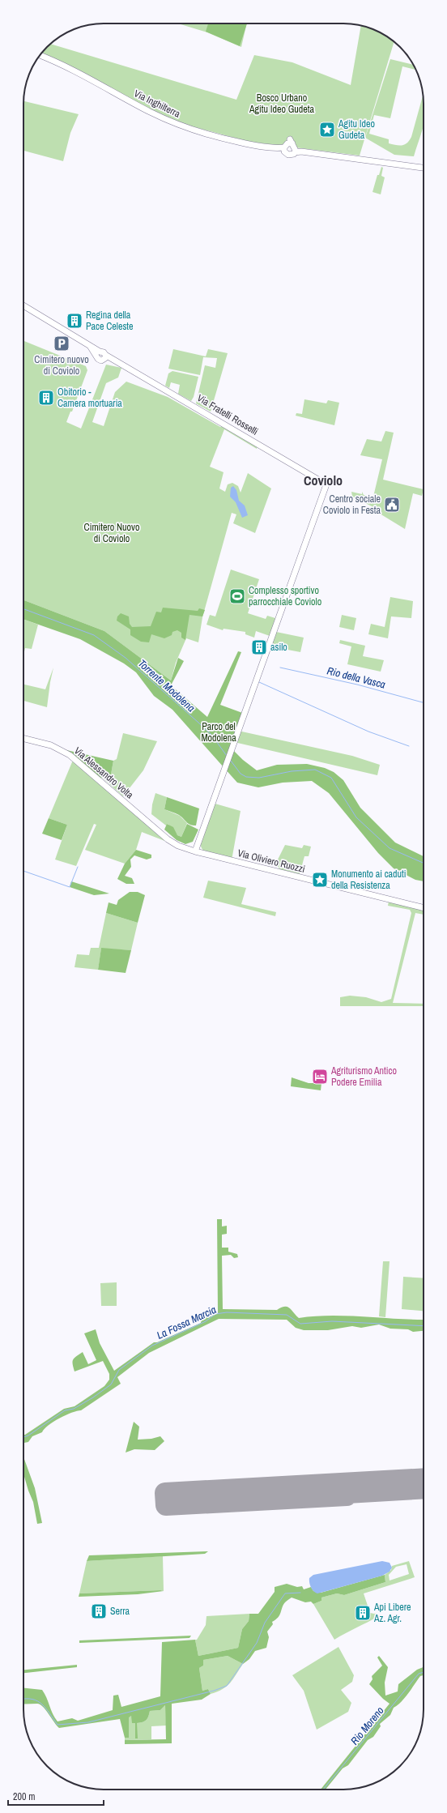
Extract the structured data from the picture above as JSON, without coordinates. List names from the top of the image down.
{
  "streets": {
    "street": [
      "Via Inghilterra",
      "Via Fratelli Rosselli",
      "Via Alessandro Volta",
      "Via Oliviero Ruozzi"
    ]
  },
  "crossings": [
    ["Via Fratelli Rosselli", "Via Oliviero Ruozzi"],
    ["Via Alessandro Volta", "Via Oliviero Ruozzi"]
  ],
  "districts": ["Coviolo"],
  "water": [
    "Rio della Vasca",
    "Torrente Modolena",
    "La Fossa Marcia",
    "Rio Moreno"
  ],
  "parks": ["Bosco Urbano Agitu Ideo Gudeta", "Cimitero Nuovo di Coviolo", "Parco del Modolena"],
  "places": {
    "place": ["Agitu Ideo Gudeta", "Monumento ai caduti della Resistenza"],
    "building": [
      "Regina della Pace Celeste",
      "Obitorio - Camera mortuaria",
      "asilo",
      "Serra",
      "Api Libere Az. Agr."
    ],
    "parking": ["Cimitero nuovo di Coviolo"],
    "public building": ["Centro sociale Coviolo in Festa"],
    "sports": ["Complesso sportivo parrocchiale Coviolo"],
    "hotel": ["Agriturismo Antico Podere Emilia"]
  },
  "scale_bar": "200 m"
}
